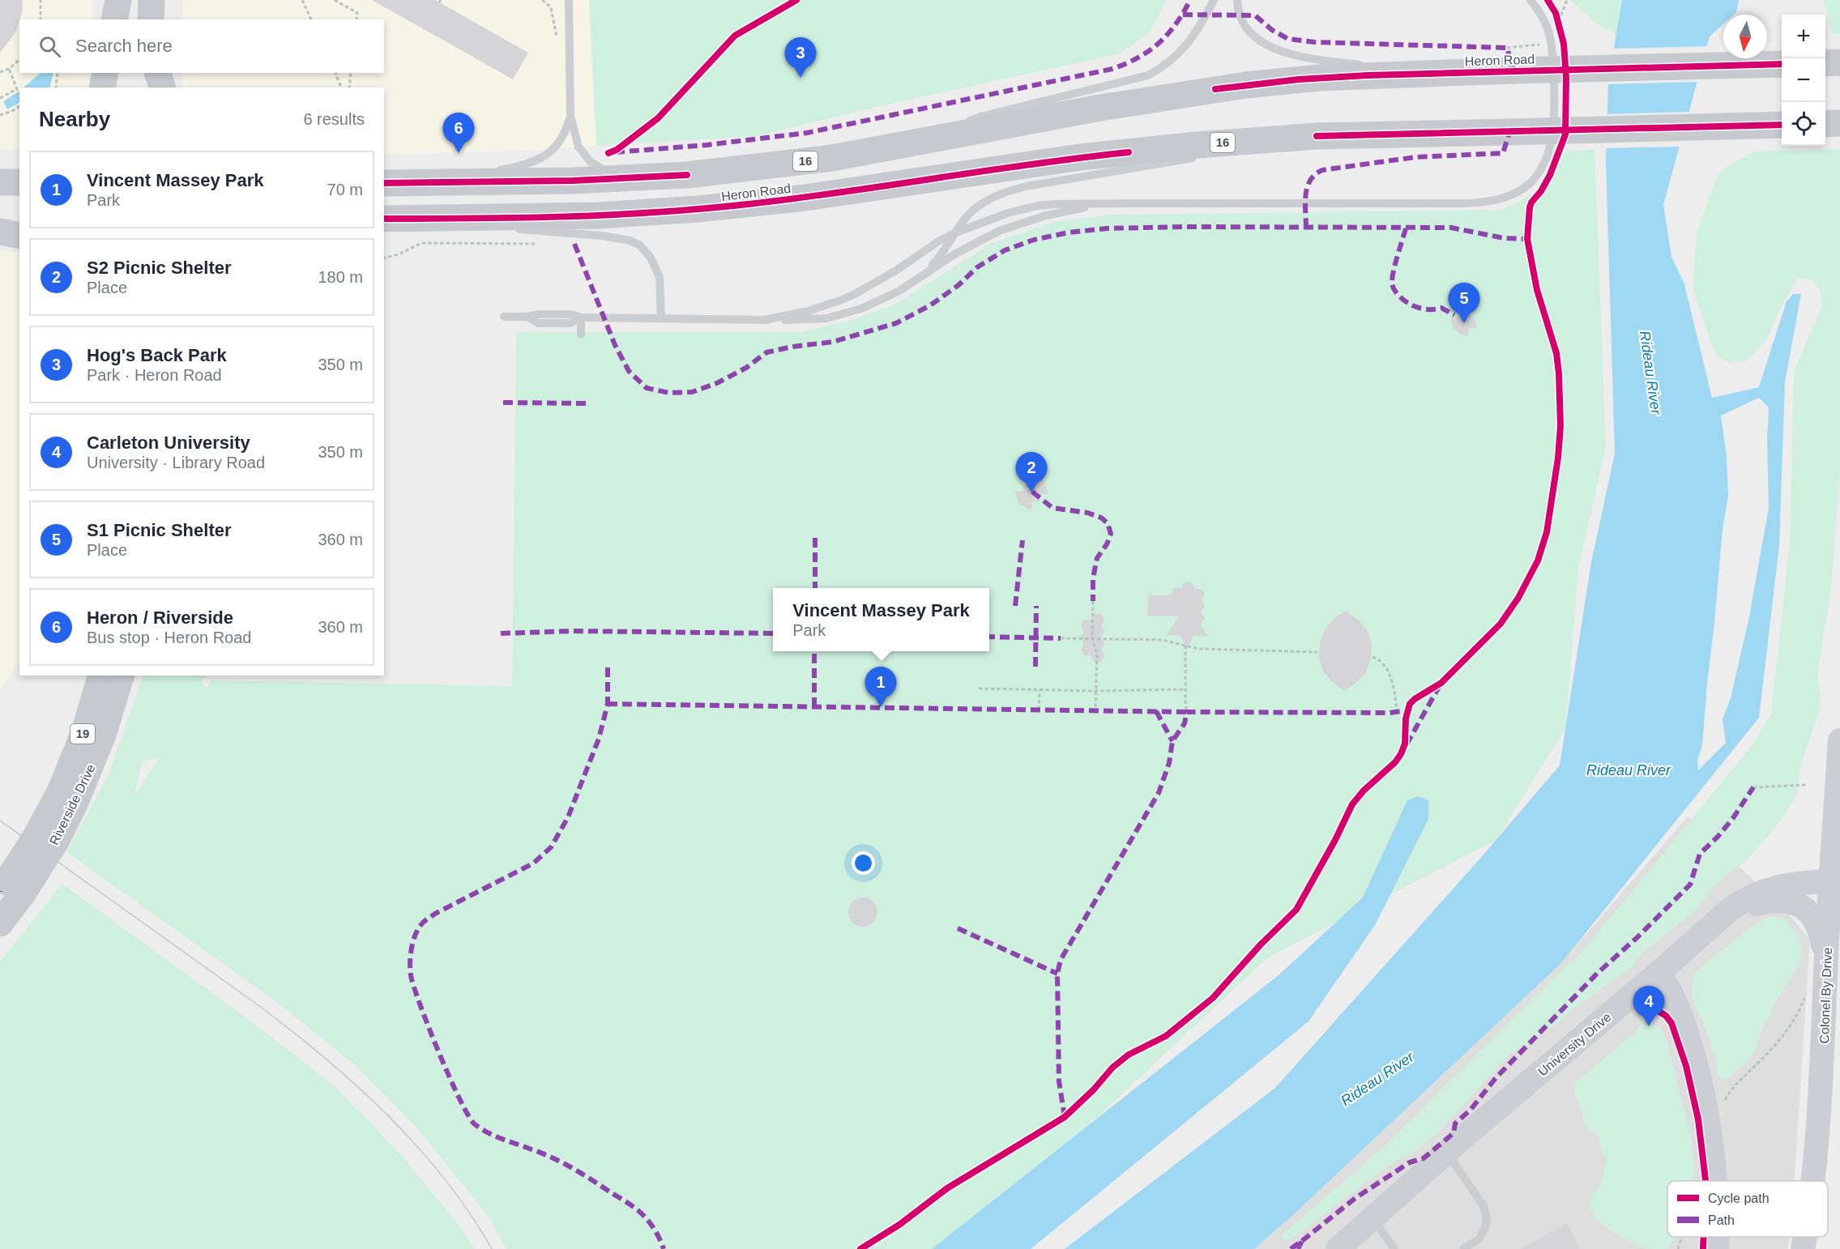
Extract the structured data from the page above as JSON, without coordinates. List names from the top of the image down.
{
  "streets": {
    "main road": [
      "Heron Road",
      "16",
      "19",
      "Riverside Drive"
    ],
    "street": ["Colonel By Drive", "University Drive"]
  },
  "crossings": [
    ["Colonel By Drive", "University Drive"]
  ],
  "water": ["Rideau River"],
  "legend": ["Cycle path", "Path"],
  "north": "bottom",
  "page": {
    "map_buttons": ["+", "−"],
    "search": "Search here",
    "pins": [
      "3",
      "6",
      "5",
      "2",
      "1",
      "4"
    ],
    "heading": ["Nearby", "6 results"],
    "list": [
      {
        "mark": "1",
        "name": "Vincent Massey Park",
        "note": "Park",
        "value": "70 m"
      },
      {
        "mark": "2",
        "name": "S2 Picnic Shelter",
        "note": "Place",
        "value": "180 m"
      },
      {
        "mark": "3",
        "name": "Hog's Back Park",
        "note": "Park · Heron Road",
        "value": "350 m"
      },
      {
        "mark": "4",
        "name": "Carleton University",
        "note": "University · Library Road",
        "value": "350 m"
      },
      {
        "mark": "5",
        "name": "S1 Picnic Shelter",
        "note": "Place",
        "value": "360 m"
      },
      {
        "mark": "6",
        "name": "Heron / Riverside",
        "note": "Bus stop · Heron Road",
        "value": "360 m"
      }
    ],
    "popup": ["Vincent Massey Park", "Park"]
  }
}
